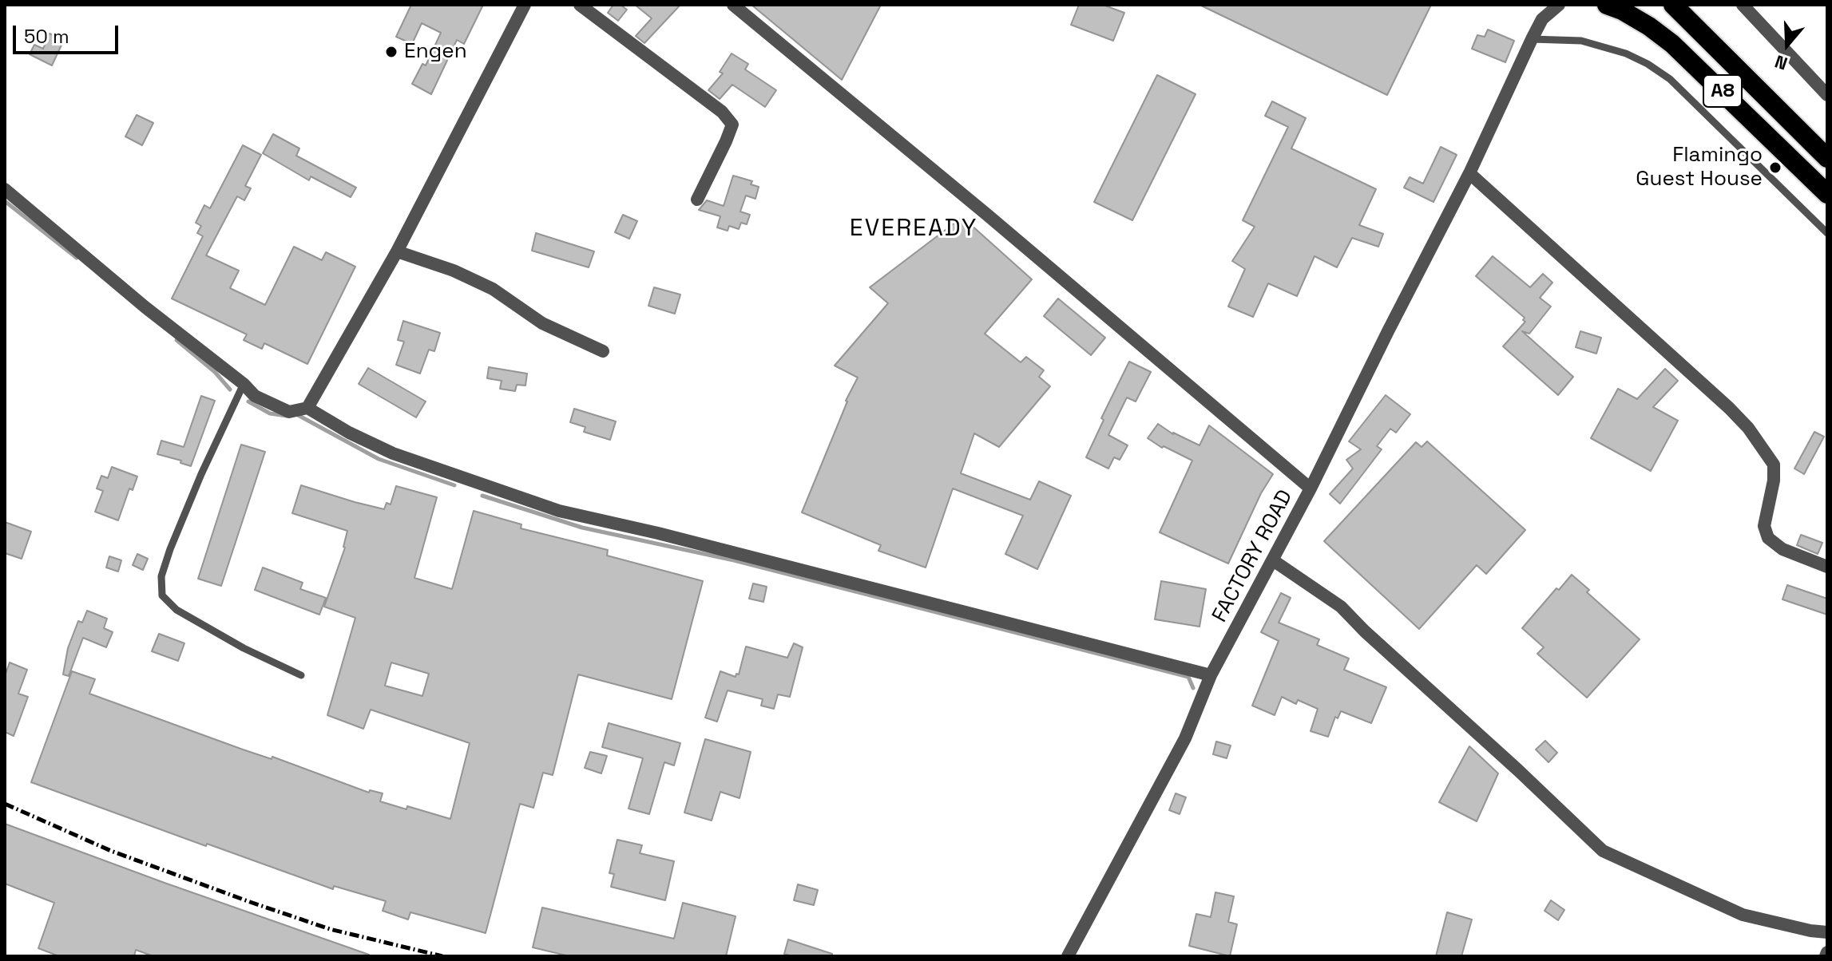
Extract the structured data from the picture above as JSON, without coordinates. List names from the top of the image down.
{
  "streets": {
    "highway": ["A8"],
    "street": ["FACTORY ROAD"]
  },
  "districts": ["EVEREADY"],
  "places": ["Engen", "Flamingo Guest House"],
  "scale_bar": "50 m",
  "north": "bottom"
}
